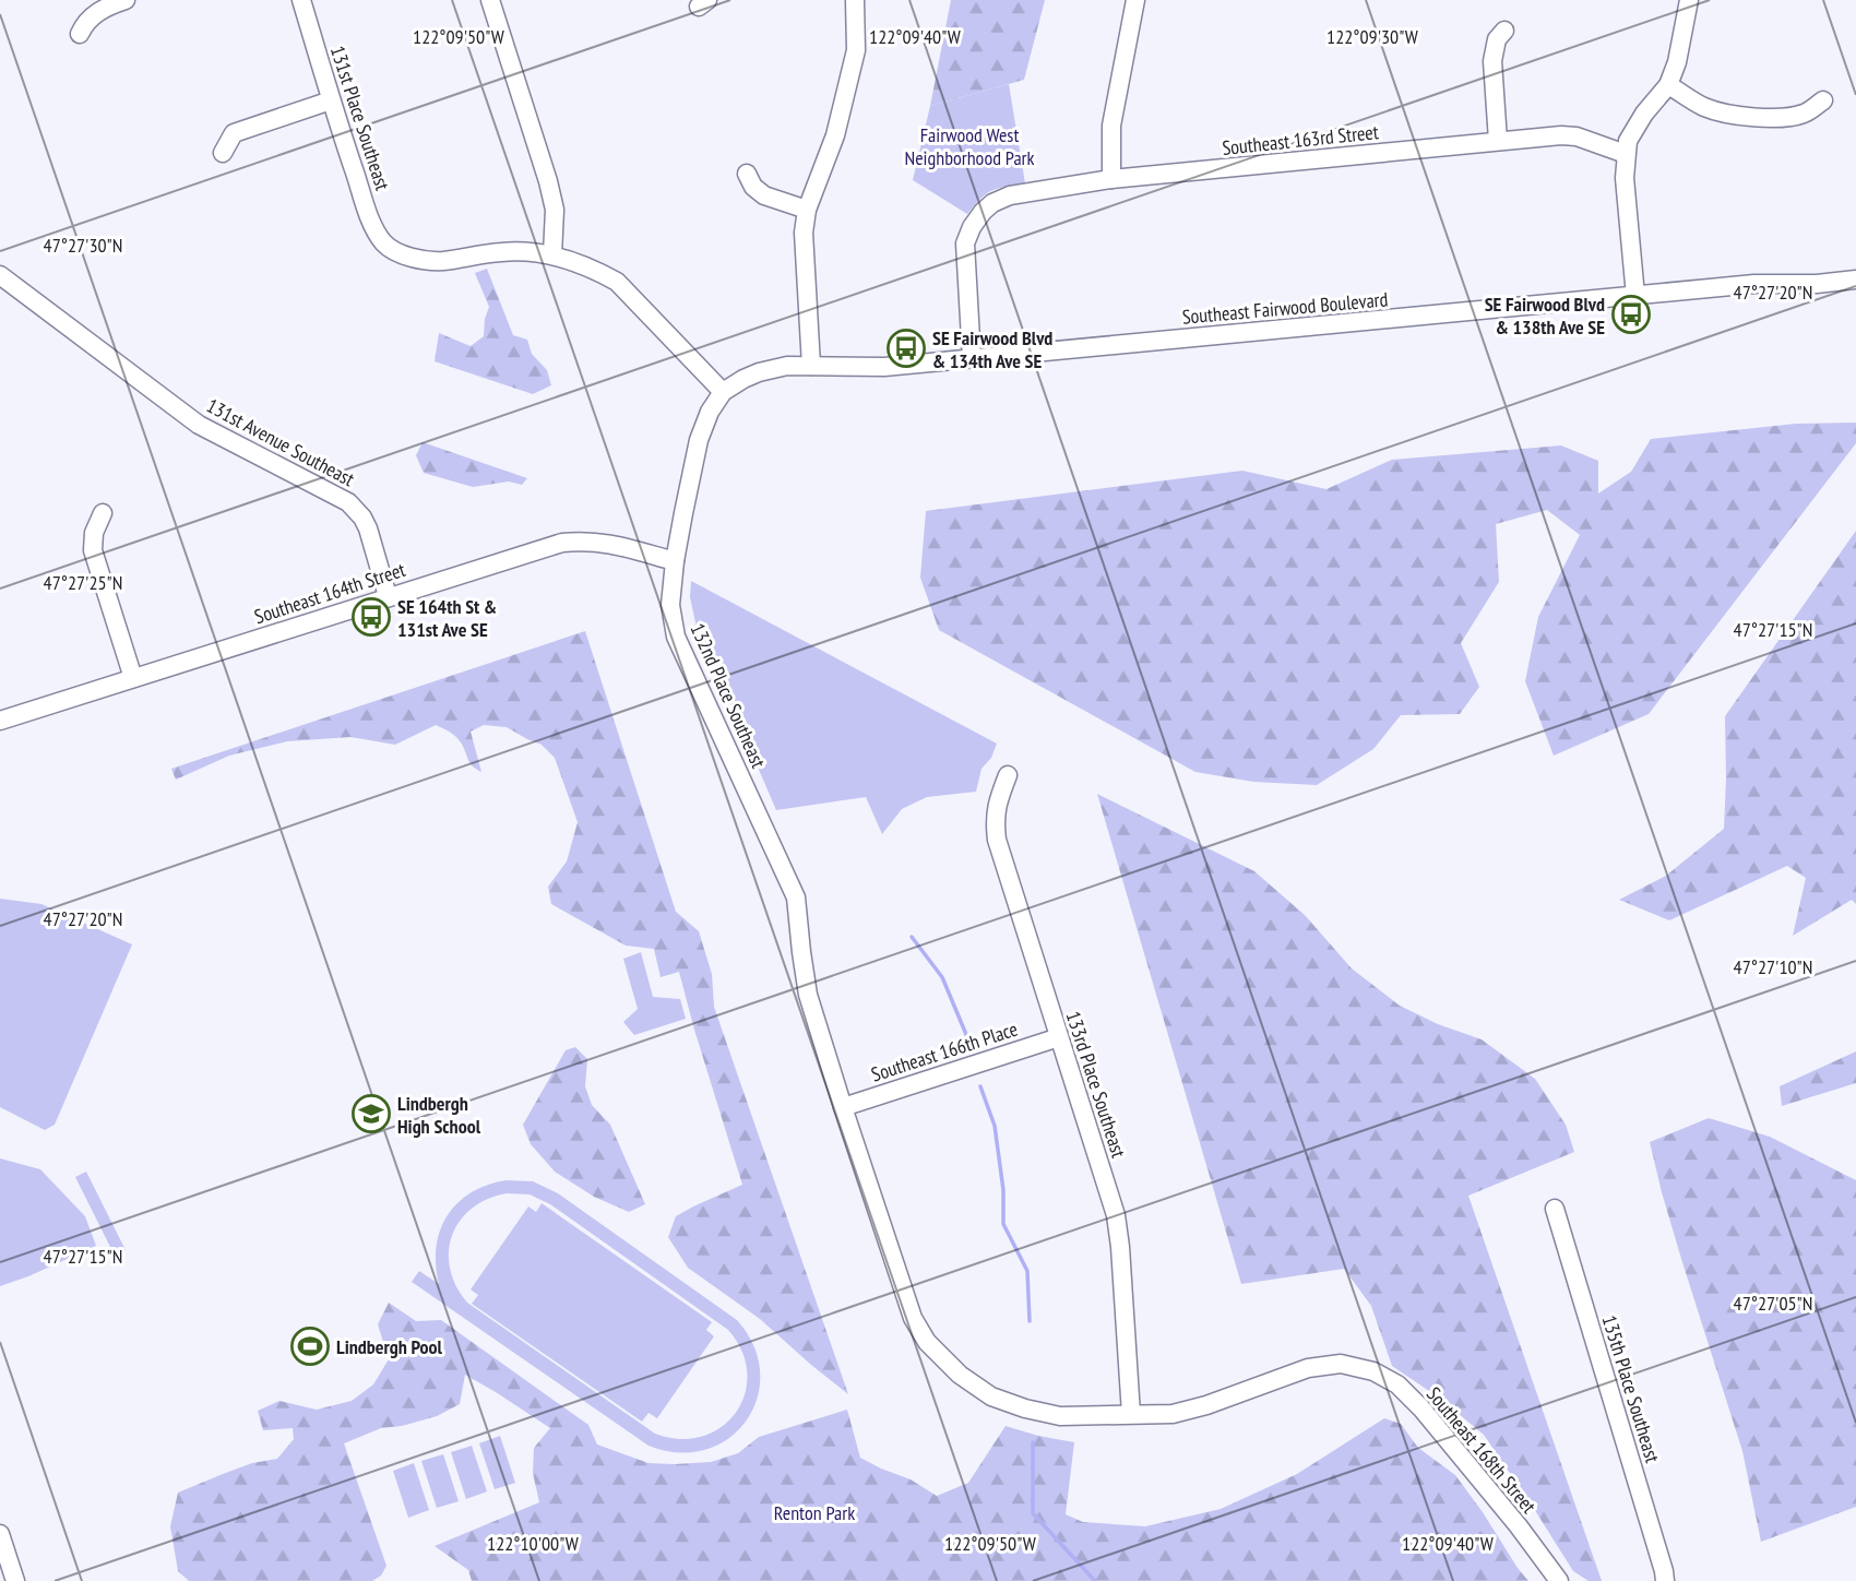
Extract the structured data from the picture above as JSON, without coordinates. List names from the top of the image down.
{
  "streets": {
    "street": [
      "131st Place Southeast",
      "Southeast 163rd Street",
      "Southeast Fairwood Boulevard",
      "131st Avenue Southeast",
      "Southeast 164th Street",
      "132nd Place Southeast",
      "Southeast 166th Place",
      "133rd Place Southeast",
      "135th Place Southeast",
      "Southeast 168th Street"
    ]
  },
  "crossings": [
    ["Southeast 163rd Street", "Southeast Fairwood Boulevard"],
    ["Southeast Fairwood Boulevard", "132nd Place Southeast"],
    ["131st Avenue Southeast", "Southeast 164th Street"],
    ["Southeast 164th Street", "132nd Place Southeast"],
    ["132nd Place Southeast", "Southeast 166th Place"],
    ["132nd Place Southeast", "Southeast 168th Street"],
    ["Southeast 166th Place", "133rd Place Southeast"],
    ["133rd Place Southeast", "Southeast 168th Street"]
  ],
  "parks": ["Fairwood West Neighborhood Park", "Renton Park"],
  "places": {
    "bus stop": ["SE Fairwood Blvd & 138th Ave SE", "SE Fairwood Blvd & 134th Ave SE", "SE 164th St & 131st Ave SE"],
    "school or university": ["Lindbergh High School"],
    "sports": ["Lindbergh Pool"]
  },
  "coordinates": [
    "122°09'50\"W",
    "122°09'40\"W",
    "122°09'30\"W",
    "47°27'30\"N",
    "47°27'20\"N",
    "47°27'25\"N",
    "47°27'15\"N",
    "47°27'10\"N",
    "47°27'05\"N",
    "122°10'00\"W"
  ]
}
